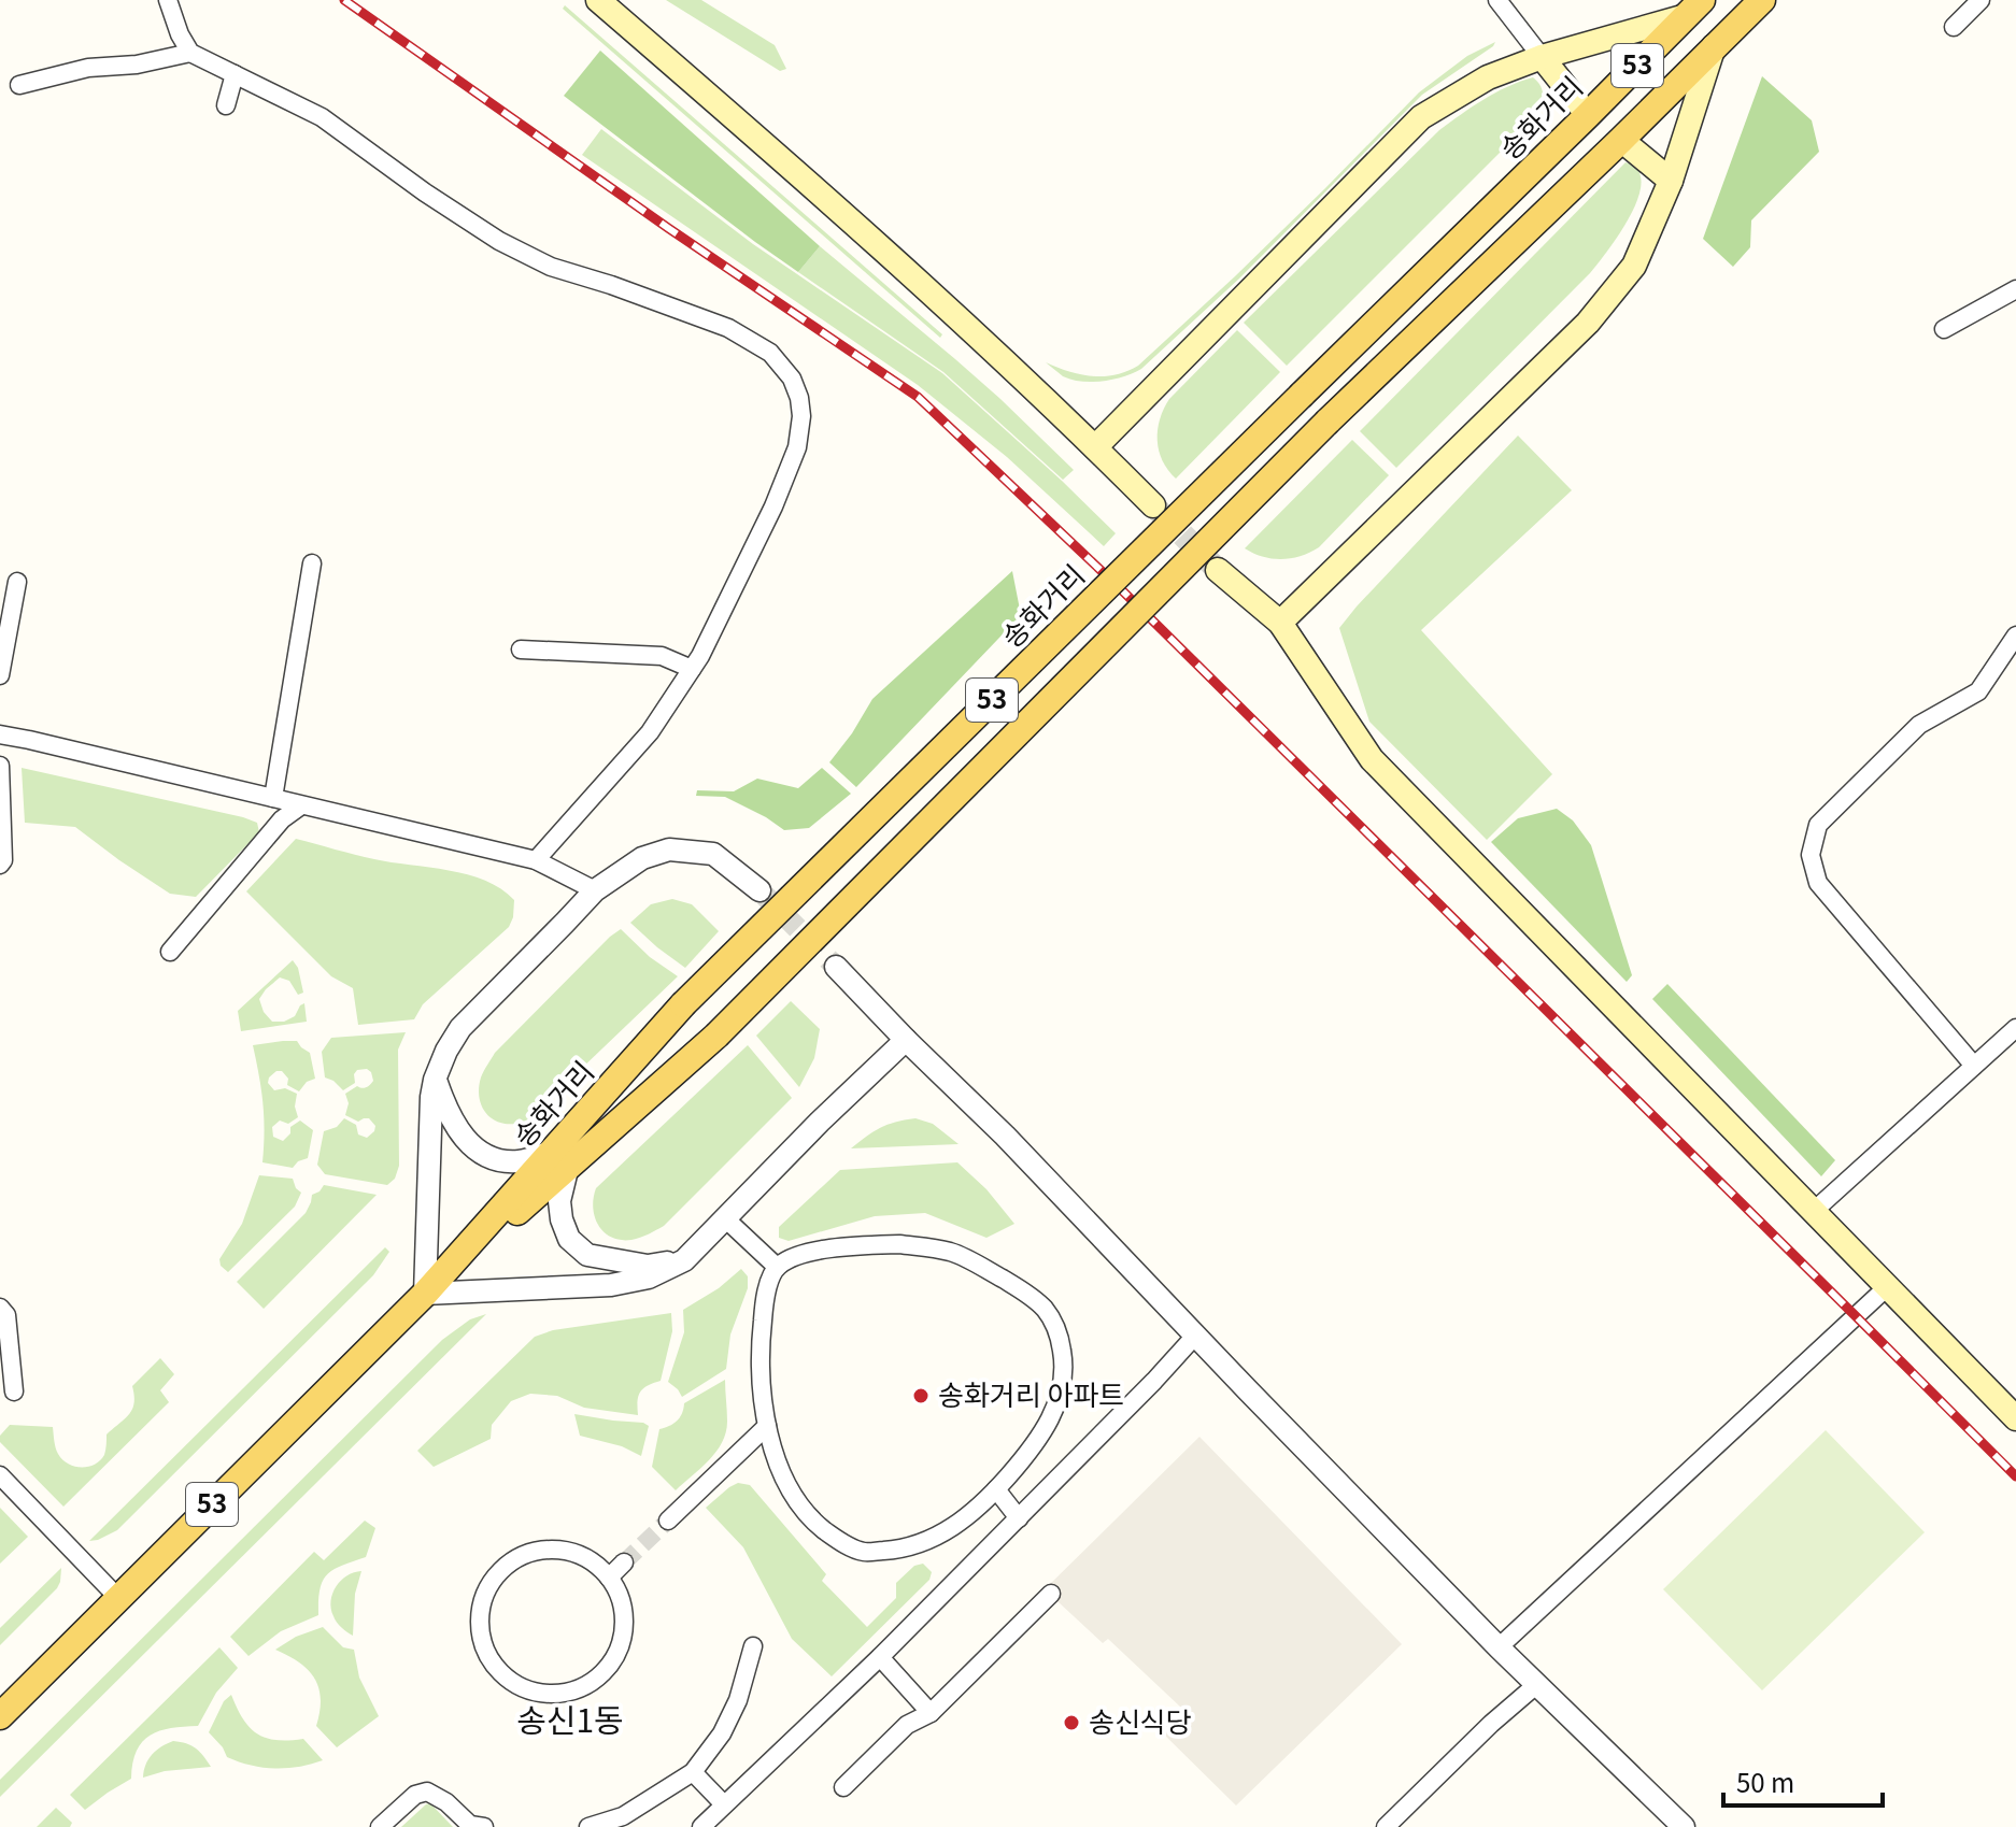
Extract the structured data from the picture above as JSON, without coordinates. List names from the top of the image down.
{
  "streets": {
    "main road": ["53", "송화거리"]
  },
  "crossings": [
    ["53", "송화거리"]
  ],
  "districts": ["송신1동"],
  "places": ["송화거리 아파트", "송신식당"],
  "scale_bar": "50 m"
}
